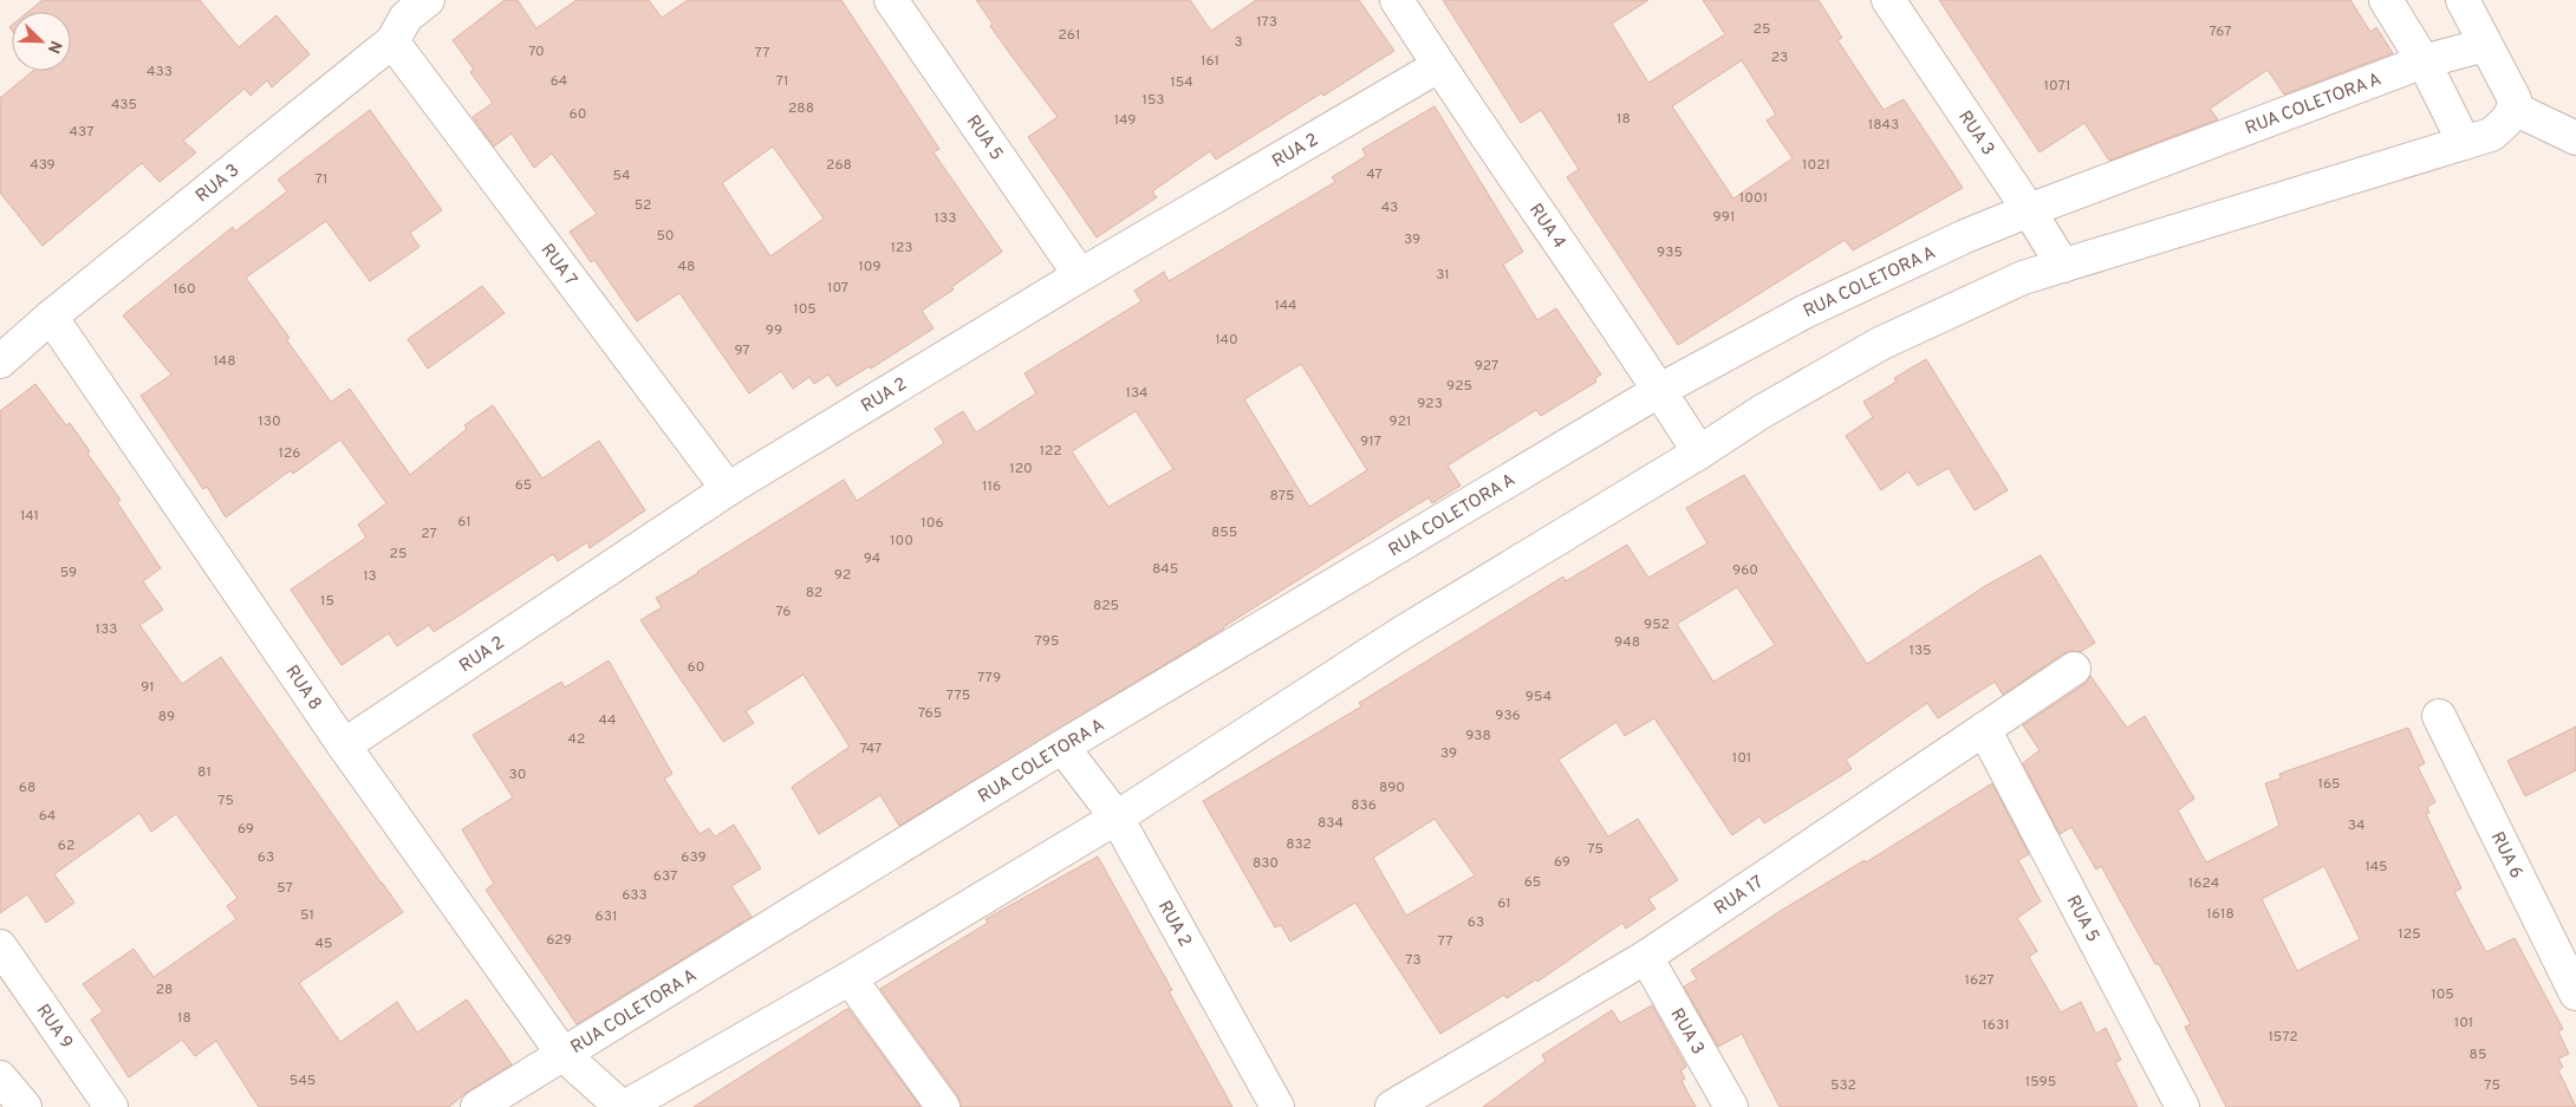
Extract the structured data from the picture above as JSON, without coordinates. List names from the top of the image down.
{
  "streets": {
    "street": [
      "RUA COLETORA A",
      "RUA 3",
      "RUA 5",
      "RUA 2",
      "RUA 4",
      "RUA 7",
      "RUA 8",
      "RUA 6",
      "RUA 17",
      "RUA 9"
    ]
  },
  "crossings": [
    ["RUA COLETORA A", "RUA 3"],
    ["RUA COLETORA A", "RUA 2"],
    ["RUA COLETORA A", "RUA 4"],
    ["RUA COLETORA A", "RUA 8"],
    ["RUA 3", "RUA 7"],
    ["RUA 3", "RUA 8"],
    ["RUA 3", "RUA 17"],
    ["RUA 5", "RUA 2"],
    ["RUA 5", "RUA 17"],
    ["RUA 2", "RUA 4"],
    ["RUA 2", "RUA 7"],
    ["RUA 2", "RUA 8"]
  ],
  "house_numbers": [
    "173",
    "25",
    "767",
    "261",
    "3",
    "70",
    "77",
    "23",
    "161",
    "433",
    "64",
    "71",
    "154",
    "1071",
    "153",
    "435",
    "288",
    "60",
    "18",
    "149",
    "1843",
    "437",
    "439",
    "268",
    "1021",
    "47",
    "54",
    "71",
    "1001",
    "52",
    "43",
    "991",
    "133",
    "50",
    "39",
    "123",
    "935",
    "48",
    "109",
    "31",
    "107",
    "160",
    "144",
    "105",
    "99",
    "140",
    "97",
    "148",
    "927",
    "925",
    "134",
    "923",
    "130",
    "921",
    "917",
    "122",
    "126",
    "120",
    "65",
    "116",
    "875",
    "141",
    "61",
    "106",
    "855",
    "27",
    "100",
    "25",
    "94",
    "845",
    "960",
    "59",
    "92",
    "13",
    "82",
    "15",
    "825",
    "76",
    "952",
    "133",
    "795",
    "948",
    "135",
    "60",
    "779",
    "91",
    "775",
    "954",
    "765",
    "936",
    "89",
    "44",
    "938",
    "42",
    "747",
    "39",
    "101",
    "81",
    "30",
    "165",
    "68",
    "890",
    "75",
    "836",
    "64",
    "834",
    "34",
    "69",
    "832",
    "62",
    "75",
    "63",
    "639",
    "69",
    "830",
    "145",
    "637",
    "65",
    "1624",
    "57",
    "633",
    "61",
    "1618",
    "51",
    "631",
    "63",
    "125",
    "629",
    "77",
    "45",
    "73",
    "1627",
    "28",
    "105",
    "18",
    "101",
    "1631",
    "1572",
    "85",
    "545",
    "1595",
    "532",
    "75"
  ],
  "north": "bottom right"
}
